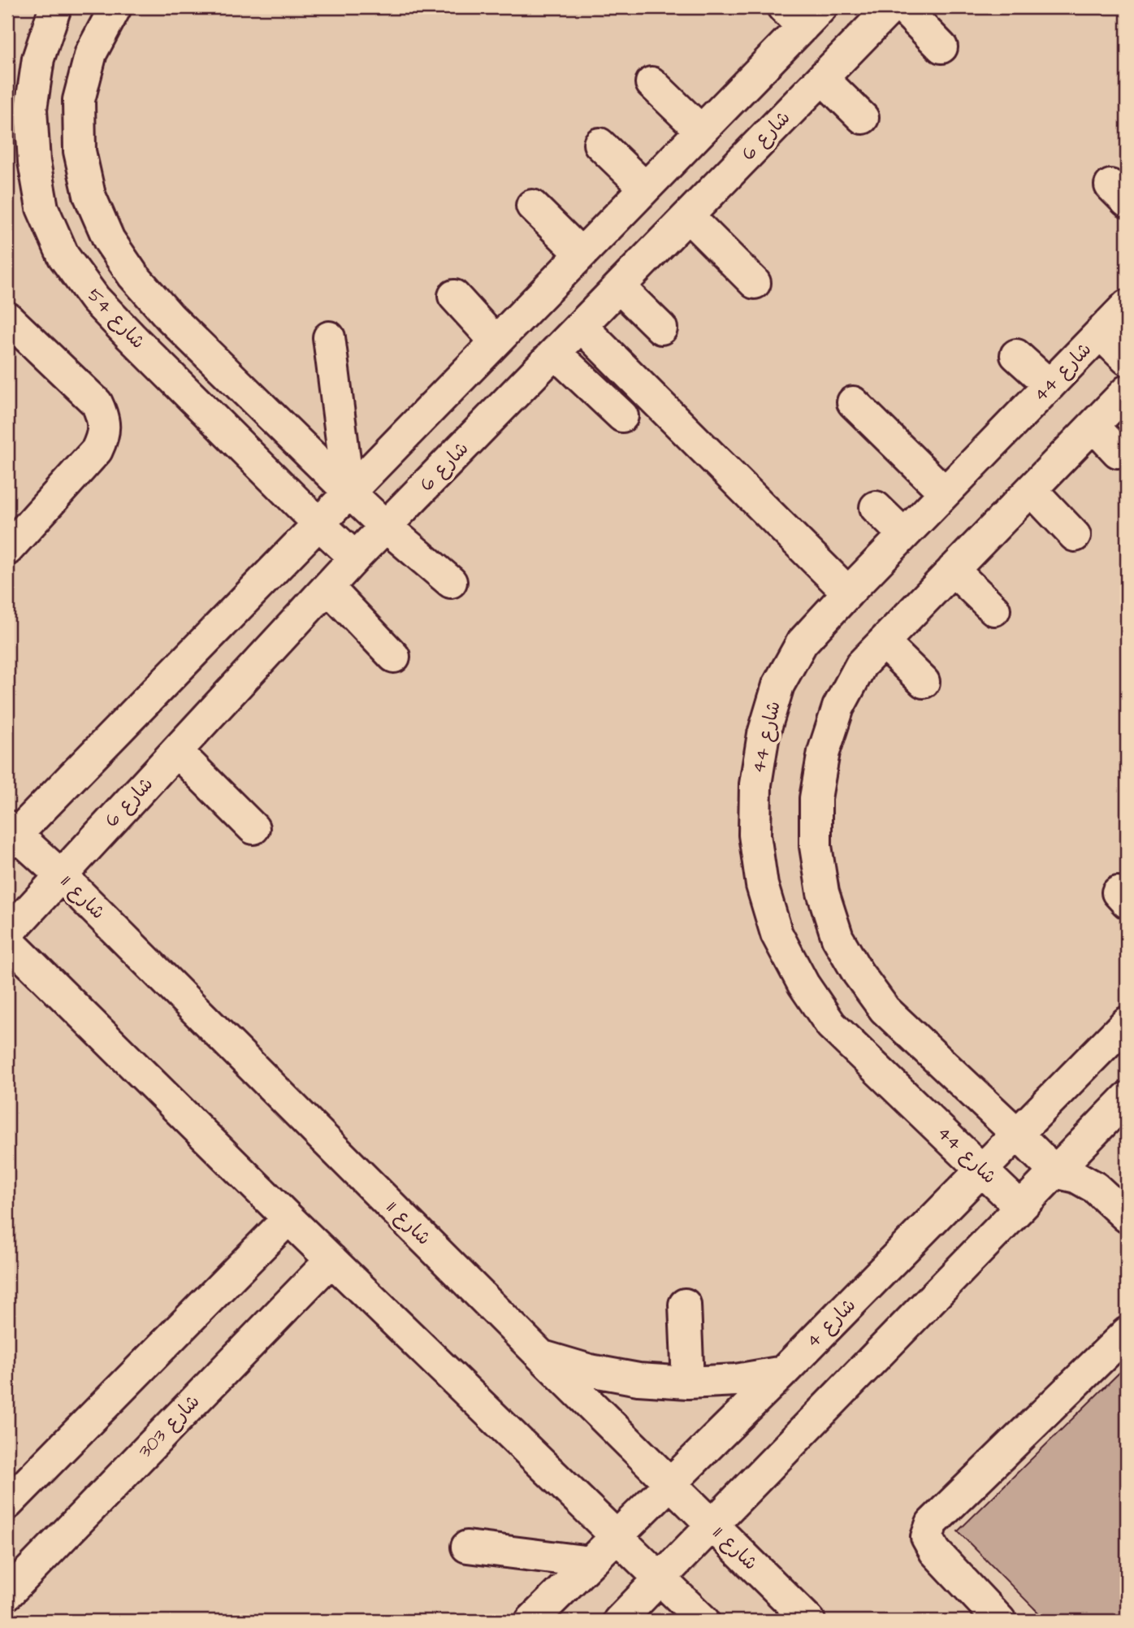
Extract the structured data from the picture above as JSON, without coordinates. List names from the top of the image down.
{
  "streets": {
    "street": [
      "شارع 6",
      "شارع 54",
      "شارع 44",
      "شارع 11",
      "شارع 4",
      "شارع 303"
    ]
  },
  "crossings": [
    ["شارع 6", "شارع 54"],
    ["شارع 6", "شارع 11"],
    ["شارع 44", "شارع 4"],
    ["شارع 11", "شارع 4"]
  ]
}
